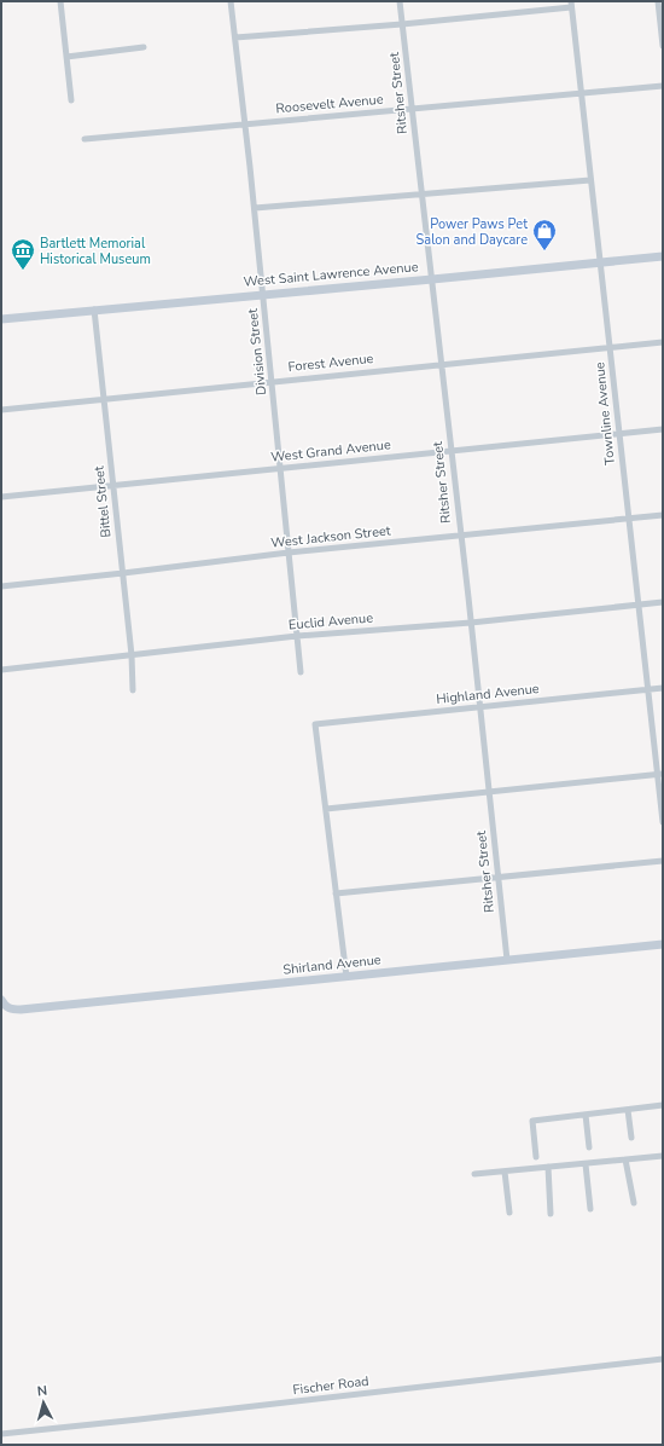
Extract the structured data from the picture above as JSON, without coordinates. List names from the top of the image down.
{
  "streets": {
    "street": [
      "Ritsher Street",
      "Roosevelt Avenue",
      "West Saint Lawrence Avenue",
      "Division Street",
      "Forest Avenue",
      "Townline Avenue",
      "West Grand Avenue",
      "Bittel Street",
      "West Jackson Street",
      "Euclid Avenue",
      "Highland Avenue",
      "Shirland Avenue",
      "Fischer Road"
    ]
  },
  "crossings": [
    ["Ritsher Street", "Roosevelt Avenue"],
    ["Ritsher Street", "West Saint Lawrence Avenue"],
    ["Ritsher Street", "Forest Avenue"],
    ["Ritsher Street", "West Grand Avenue"],
    ["Ritsher Street", "West Jackson Street"],
    ["Ritsher Street", "Euclid Avenue"],
    ["Ritsher Street", "Highland Avenue"],
    ["Ritsher Street", "Shirland Avenue"],
    ["Roosevelt Avenue", "Division Street"],
    ["Roosevelt Avenue", "Townline Avenue"],
    ["West Saint Lawrence Avenue", "Division Street"],
    ["West Saint Lawrence Avenue", "Townline Avenue"],
    ["West Saint Lawrence Avenue", "Bittel Street"],
    ["Division Street", "Forest Avenue"],
    ["Division Street", "West Grand Avenue"],
    ["Division Street", "West Jackson Street"],
    ["Division Street", "Euclid Avenue"],
    ["Forest Avenue", "Townline Avenue"],
    ["Forest Avenue", "Bittel Street"],
    ["Townline Avenue", "West Grand Avenue"],
    ["Townline Avenue", "West Jackson Street"],
    ["Townline Avenue", "Euclid Avenue"],
    ["Townline Avenue", "Highland Avenue"],
    ["West Grand Avenue", "Bittel Street"],
    ["Bittel Street", "West Jackson Street"],
    ["Bittel Street", "Euclid Avenue"]
  ],
  "places": {
    "shop": ["Power Paws Pet Salon and Daycare"],
    "museum": ["Bartlett Memorial Historical Museum"]
  },
  "north": "top"
}
